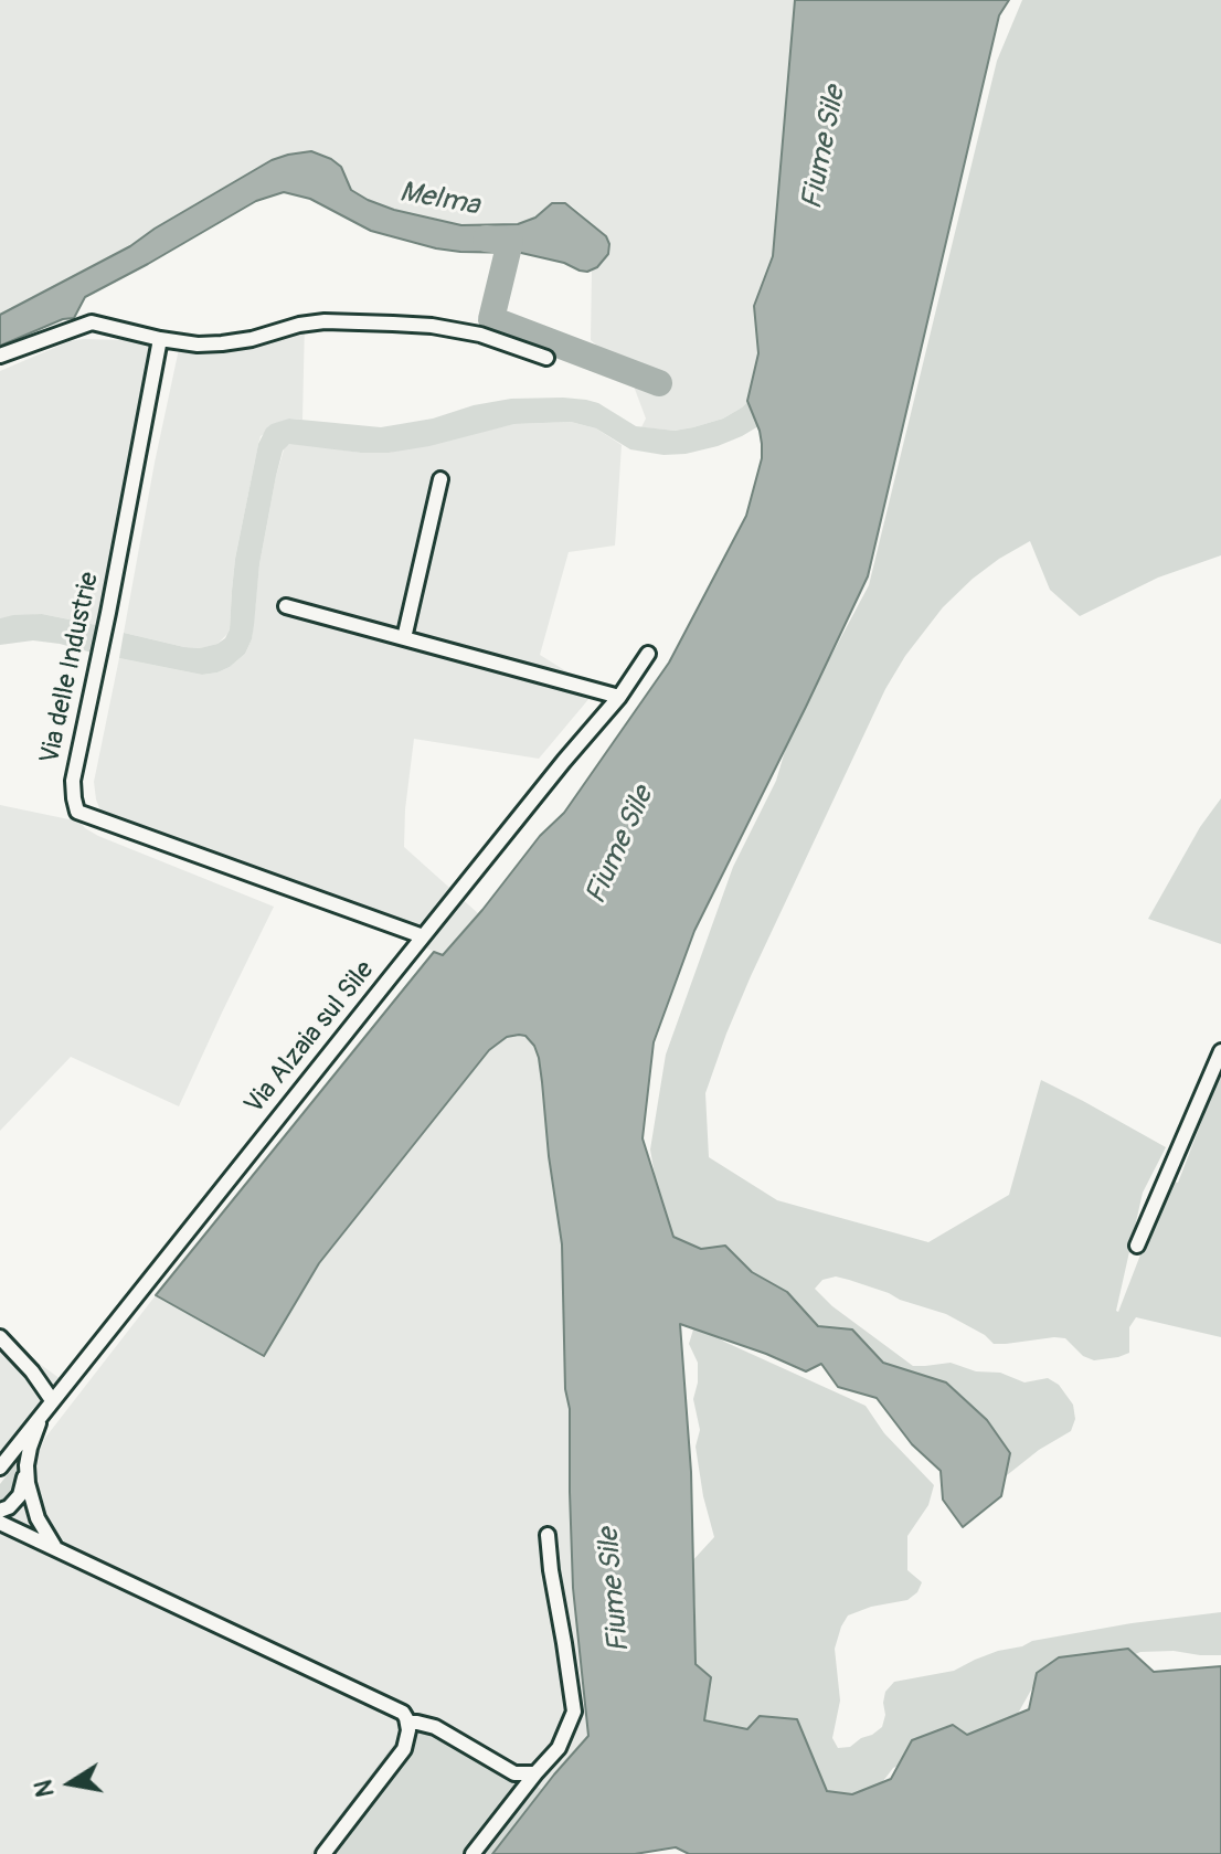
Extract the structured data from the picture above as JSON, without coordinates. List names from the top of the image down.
{
  "streets": {
    "street": ["Via delle Industrie", "Via Alzaia sul Sile"]
  },
  "crossings": [
    ["Via delle Industrie", "Via Alzaia sul Sile"]
  ],
  "water": ["Fiume Sile", "Melma"],
  "north": "left"
}
